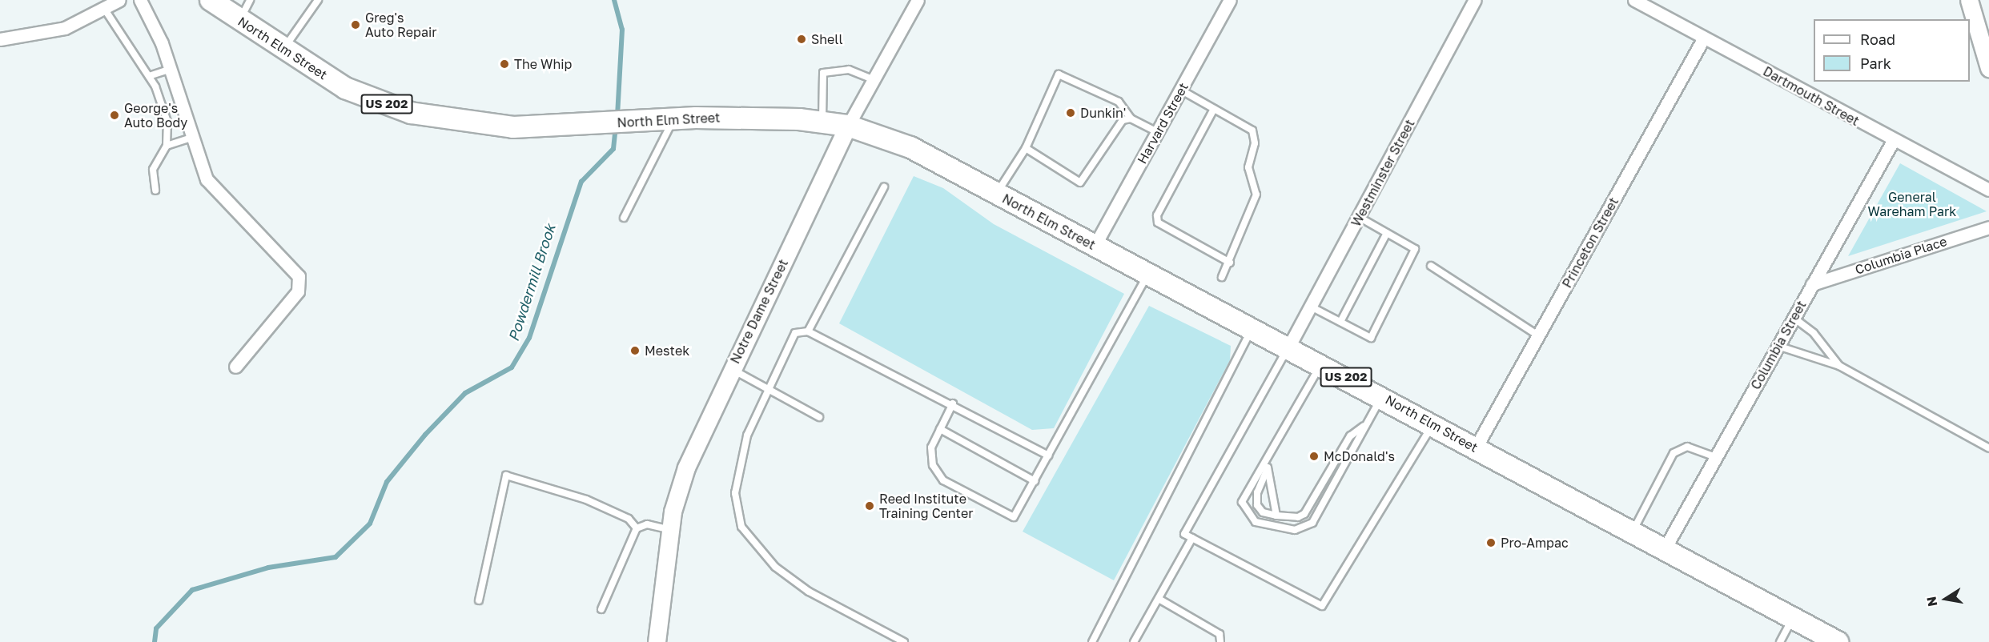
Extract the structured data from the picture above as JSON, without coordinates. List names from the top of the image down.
{
  "streets": {
    "highway": ["North Elm Street", "US 202"],
    "main road": ["Notre Dame Street"],
    "street": [
      "Dartmouth Street",
      "Harvard Street",
      "Westminster Street",
      "Princeton Street",
      "Columbia Place",
      "Columbia Street"
    ]
  },
  "crossings": [
    ["North Elm Street", "Harvard Street"],
    ["North Elm Street", "Westminster Street"],
    ["North Elm Street", "Princeton Street"],
    ["North Elm Street", "Notre Dame Street"],
    ["North Elm Street", "Columbia Street"],
    ["Dartmouth Street", "Princeton Street"],
    ["Dartmouth Street", "Columbia Street"],
    ["Columbia Place", "Columbia Street"]
  ],
  "water": ["Powdermill Brook"],
  "parks": ["General Wareham Park"],
  "places": [
    "Greg's Auto Repair",
    "Shell",
    "The Whip",
    "Dunkin'",
    "George's Auto Body",
    "Mestek",
    "McDonald's",
    "Reed Institute Training Center",
    "Pro-Ampac"
  ],
  "legend": ["Road", "Park"],
  "north": "left"
}
